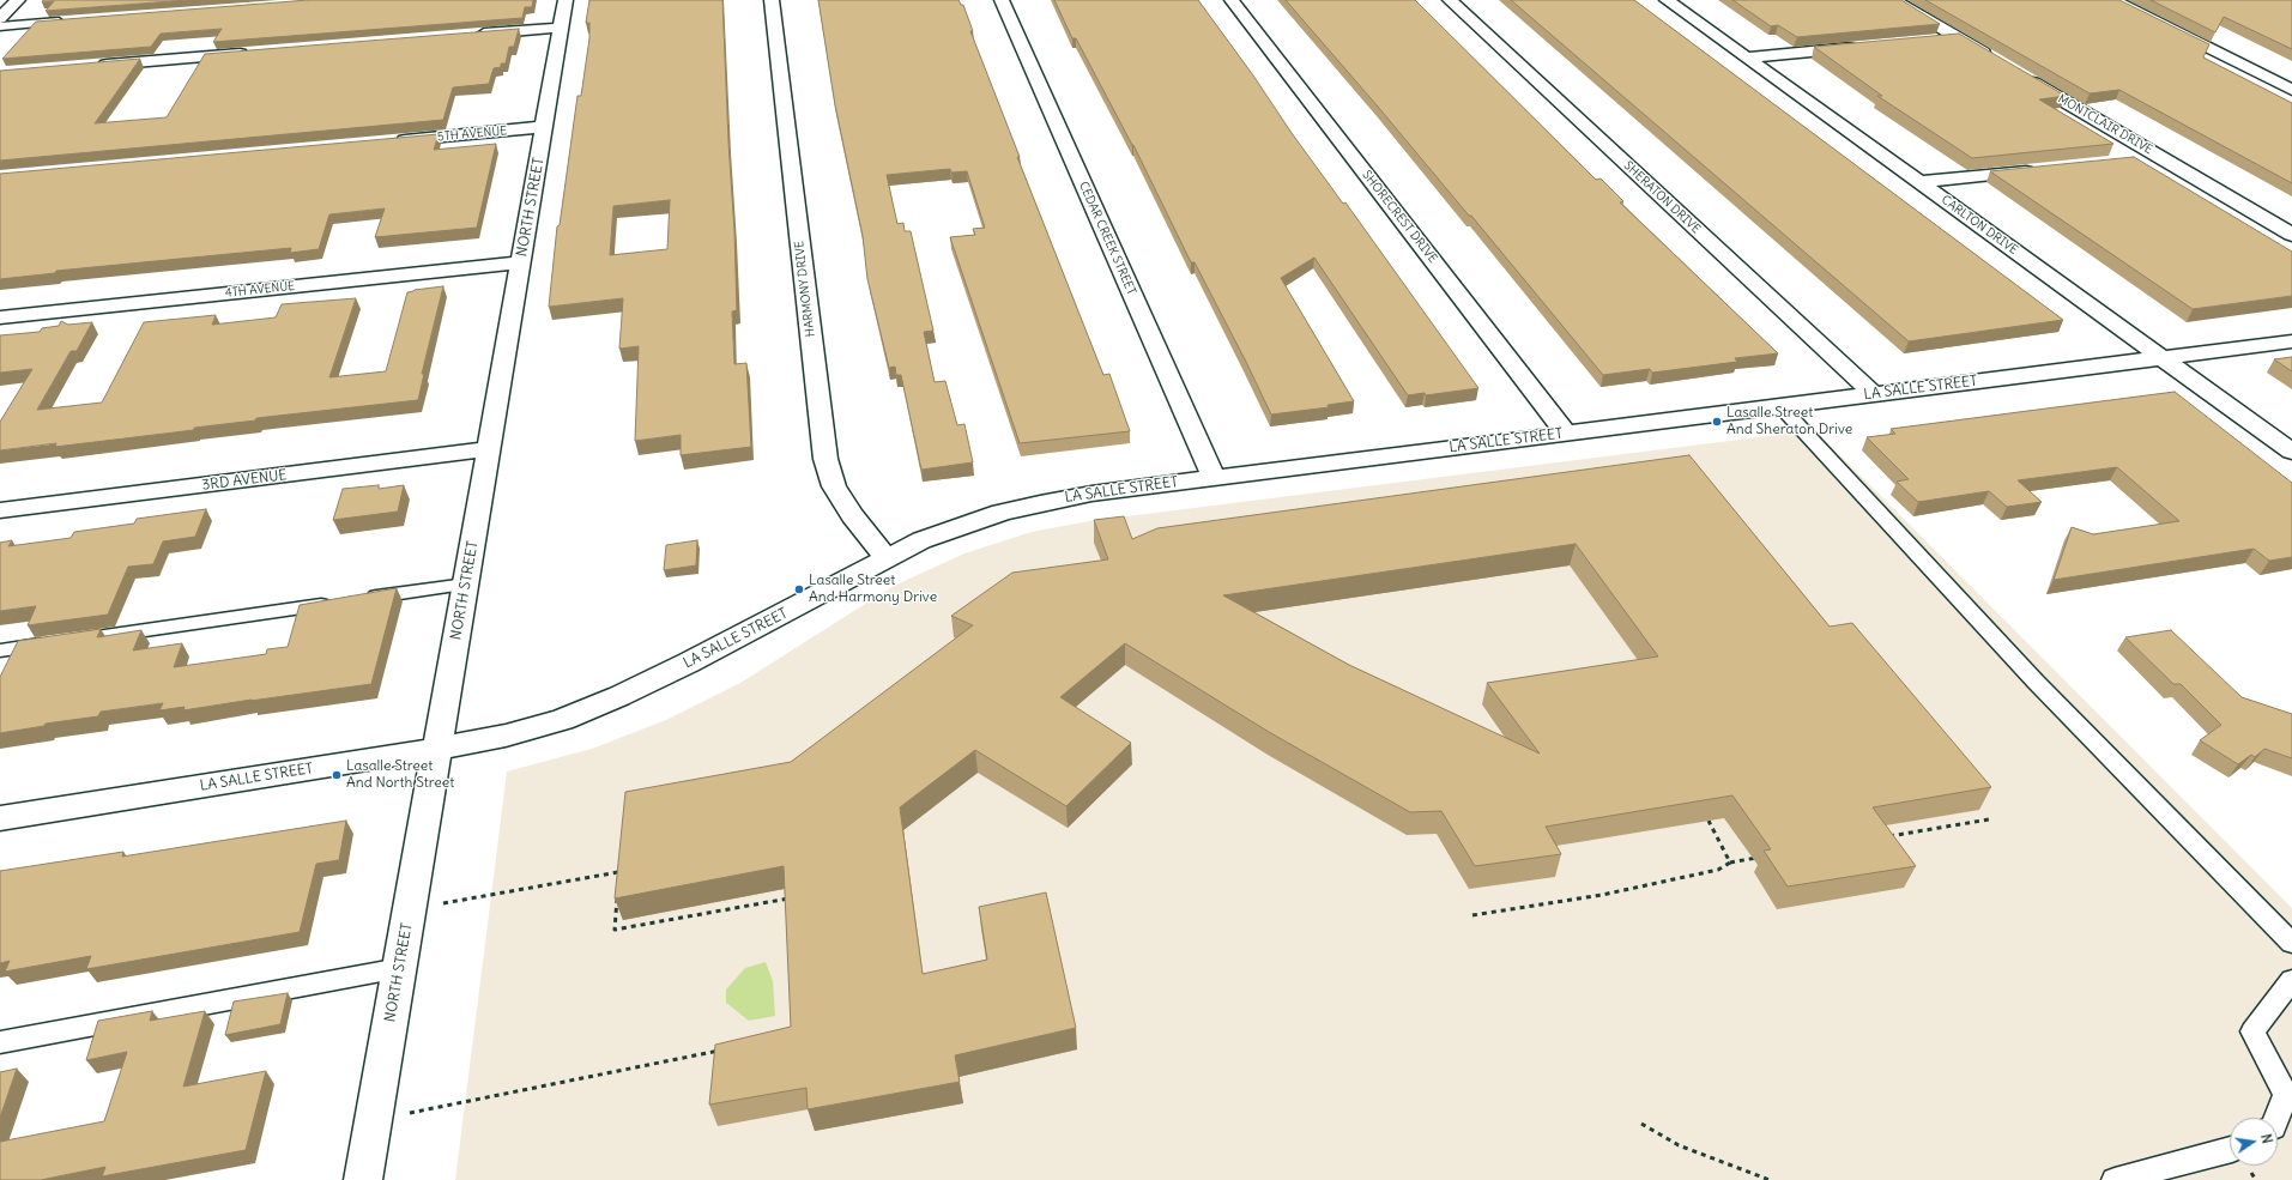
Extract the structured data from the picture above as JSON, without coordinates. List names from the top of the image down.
{
  "streets": {
    "street": [
      "MONTCLAIR DRIVE",
      "5TH AVENUE",
      "SHERATON DRIVE",
      "NORTH STREET",
      "SHORECREST DRIVE",
      "CARLTON DRIVE",
      "CEDAR CREEK STREET",
      "HARMONY DRIVE",
      "4TH AVENUE",
      "LA SALLE STREET",
      "3RD AVENUE"
    ]
  },
  "crossings": [
    ["5TH AVENUE", "NORTH STREET"],
    ["SHERATON DRIVE", "LA SALLE STREET"],
    ["NORTH STREET", "4TH AVENUE"],
    ["NORTH STREET", "LA SALLE STREET"],
    ["NORTH STREET", "3RD AVENUE"],
    ["SHORECREST DRIVE", "LA SALLE STREET"],
    ["CARLTON DRIVE", "LA SALLE STREET"],
    ["CEDAR CREEK STREET", "LA SALLE STREET"],
    ["HARMONY DRIVE", "LA SALLE STREET"]
  ],
  "places": ["Lasalle Street And Sheraton Drive", "Lasalle Street And Harmony Drive", "Lasalle Street And North Street"],
  "north": "right"
}
